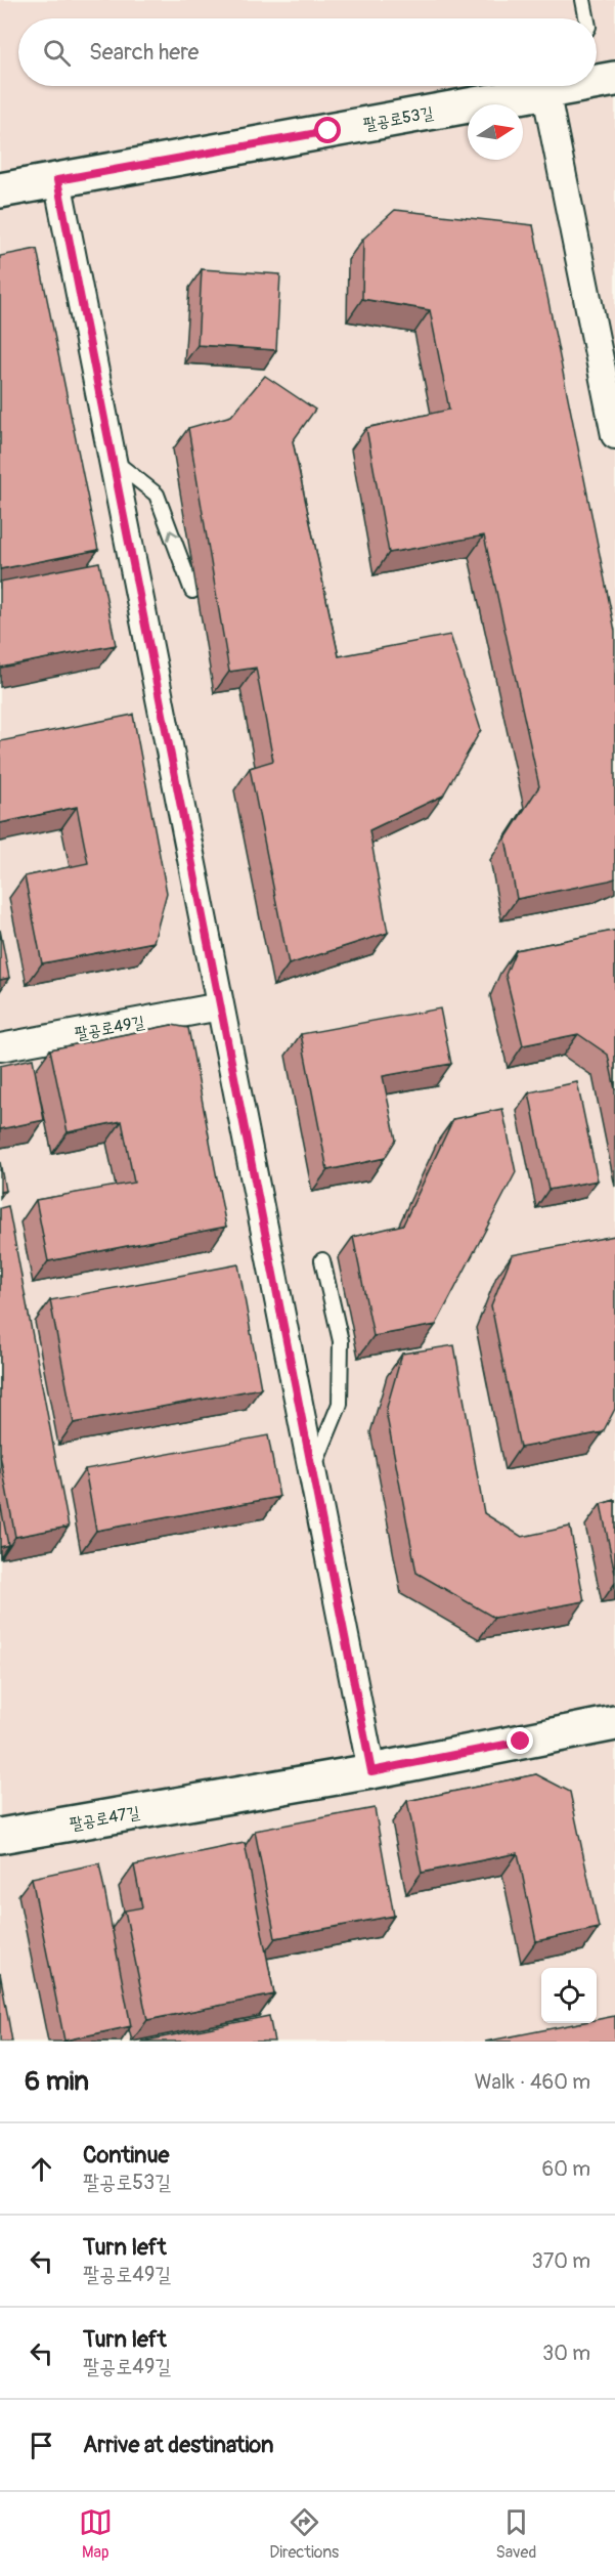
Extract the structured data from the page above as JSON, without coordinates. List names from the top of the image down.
{
  "streets": {
    "street": ["팔공로53길", "팔공로49길", "팔공로47길"]
  },
  "north": "right",
  "page": {
    "search": "Search here",
    "heading": ["6 min", "Walk · 460 m"],
    "list": [
      ["Continue", "팔공로53길", "60 m"],
      ["Turn left", "팔공로49길", "370 m"],
      ["Turn left", "팔공로49길", "30 m"],
      "Arrive at destination"
    ],
    "nav": ["Map", "Directions", "Saved"]
  }
}
